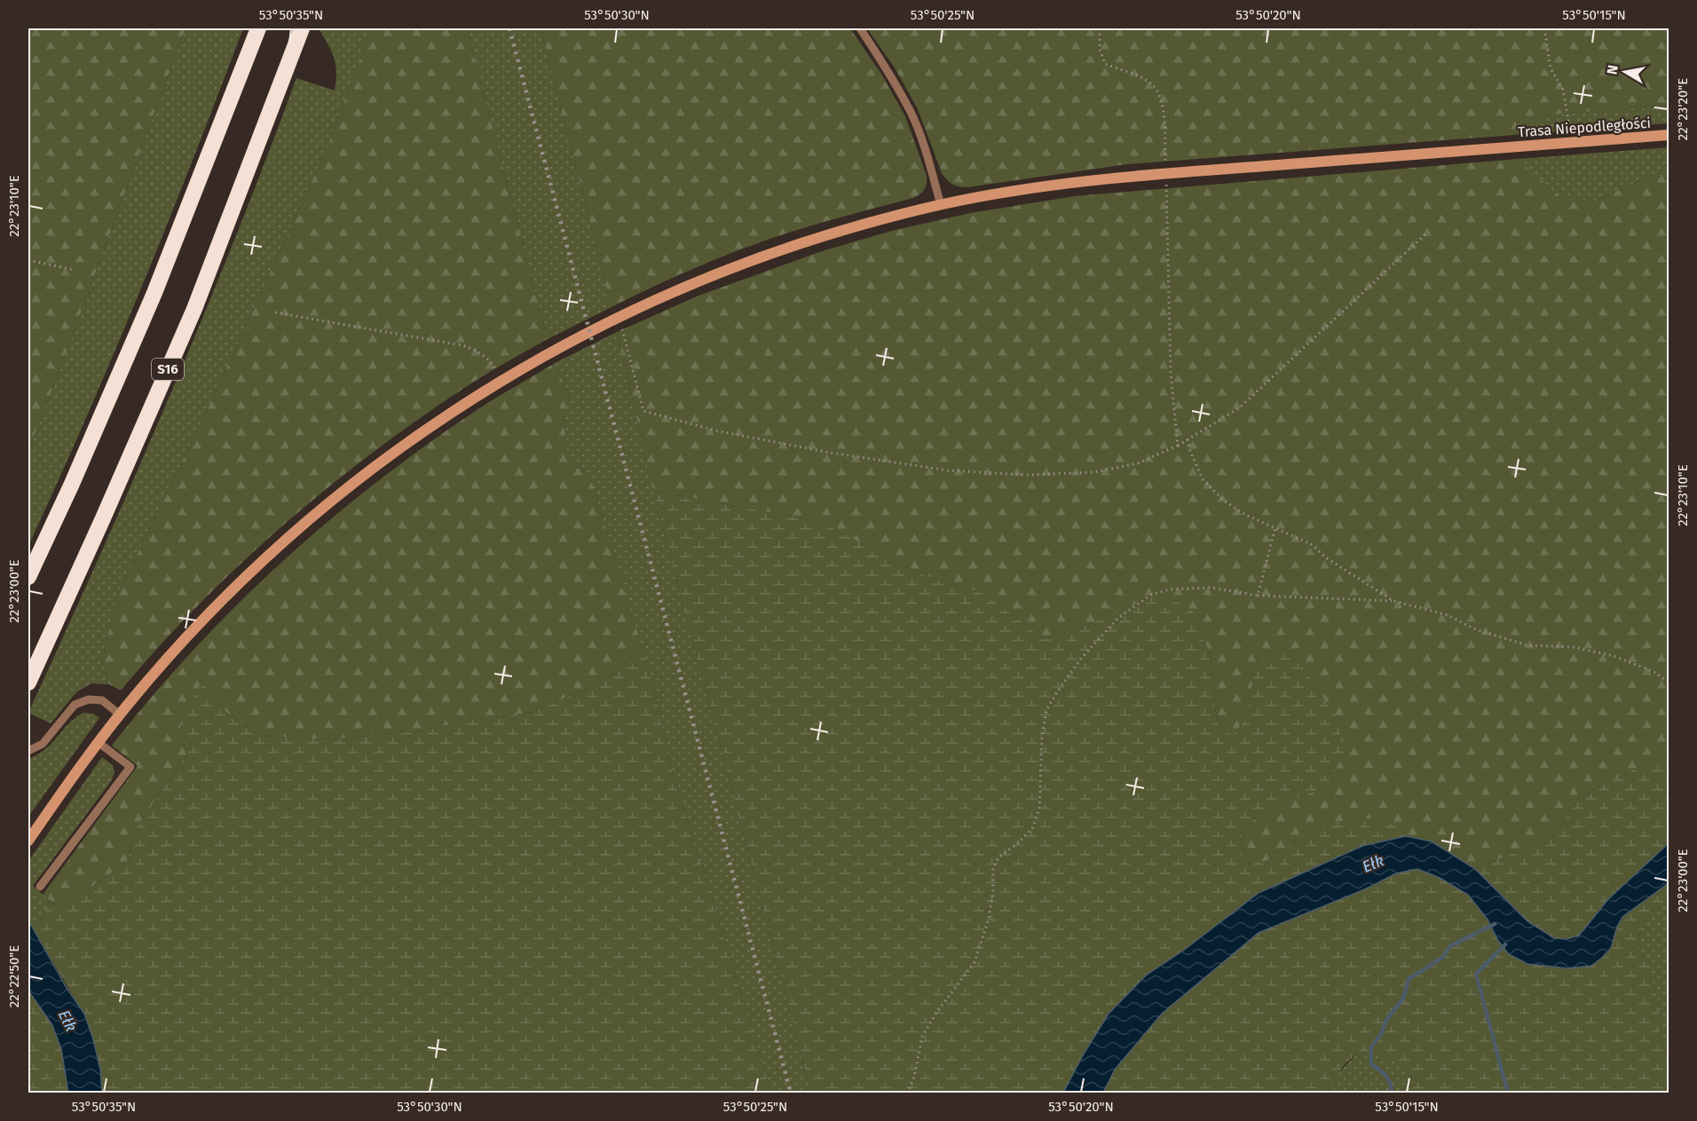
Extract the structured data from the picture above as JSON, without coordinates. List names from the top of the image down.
{
  "streets": {
    "highway": ["S16"],
    "main road": ["Trasa Niepodległości"]
  },
  "water": ["Ełk"],
  "north": "left",
  "coordinates": [
    "53°50'35\"N",
    "53°50'30\"N",
    "53°50'25\"N",
    "53°50'20\"N",
    "53°50'15\"N",
    "22°23'20\"E",
    "22°23'10\"E",
    "22°23'00\"E",
    "22°22'50\"E"
  ]
}
